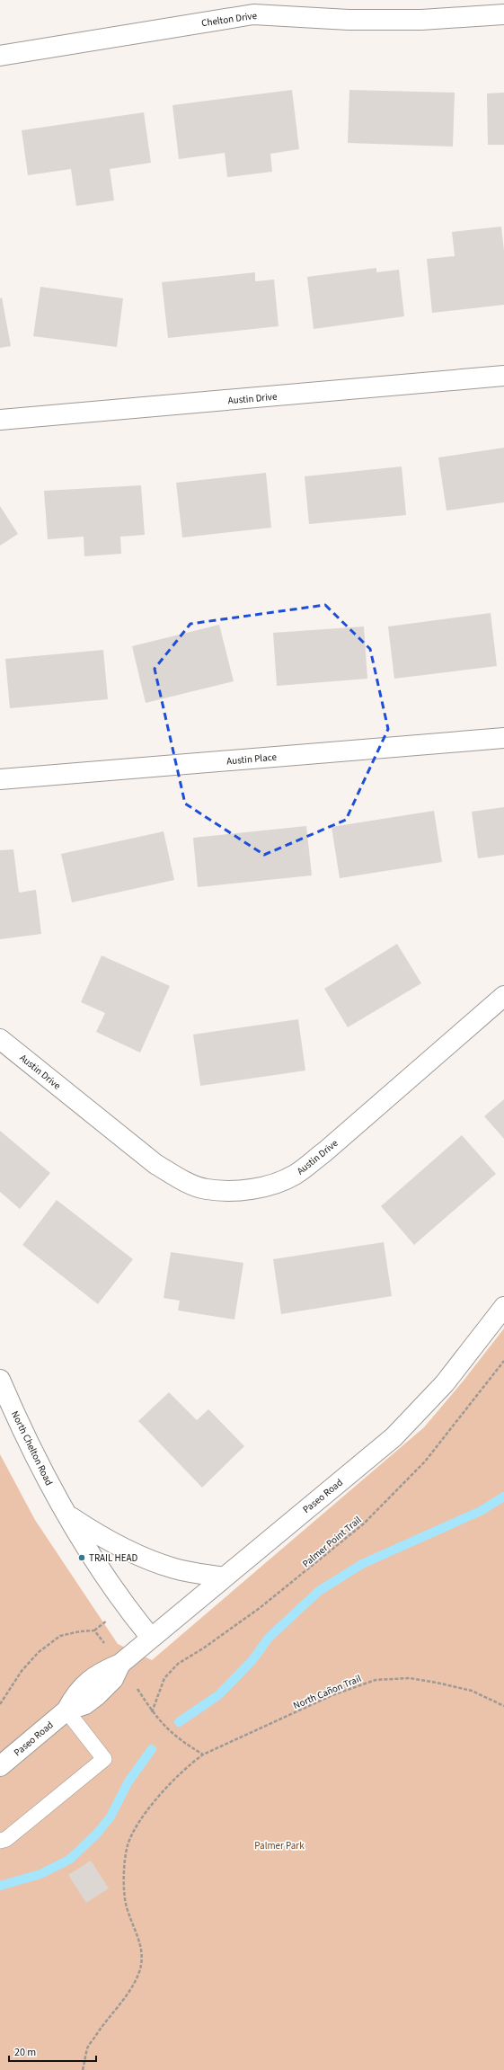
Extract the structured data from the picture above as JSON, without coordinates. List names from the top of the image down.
{
  "streets": {
    "street": [
      "Chelton Drive",
      "Austin Drive",
      "Austin Place",
      "North Chelton Road",
      "Paseo Road"
    ],
    "path": ["Palmer Point Trail", "North Cañon Trail"]
  },
  "crossings": [
    ["North Chelton Road", "Paseo Road"],
    ["Palmer Point Trail", "North Cañon Trail"]
  ],
  "parks": ["Palmer Park"],
  "places": ["TRAIL HEAD"],
  "scale_bar": "20 m"
}
